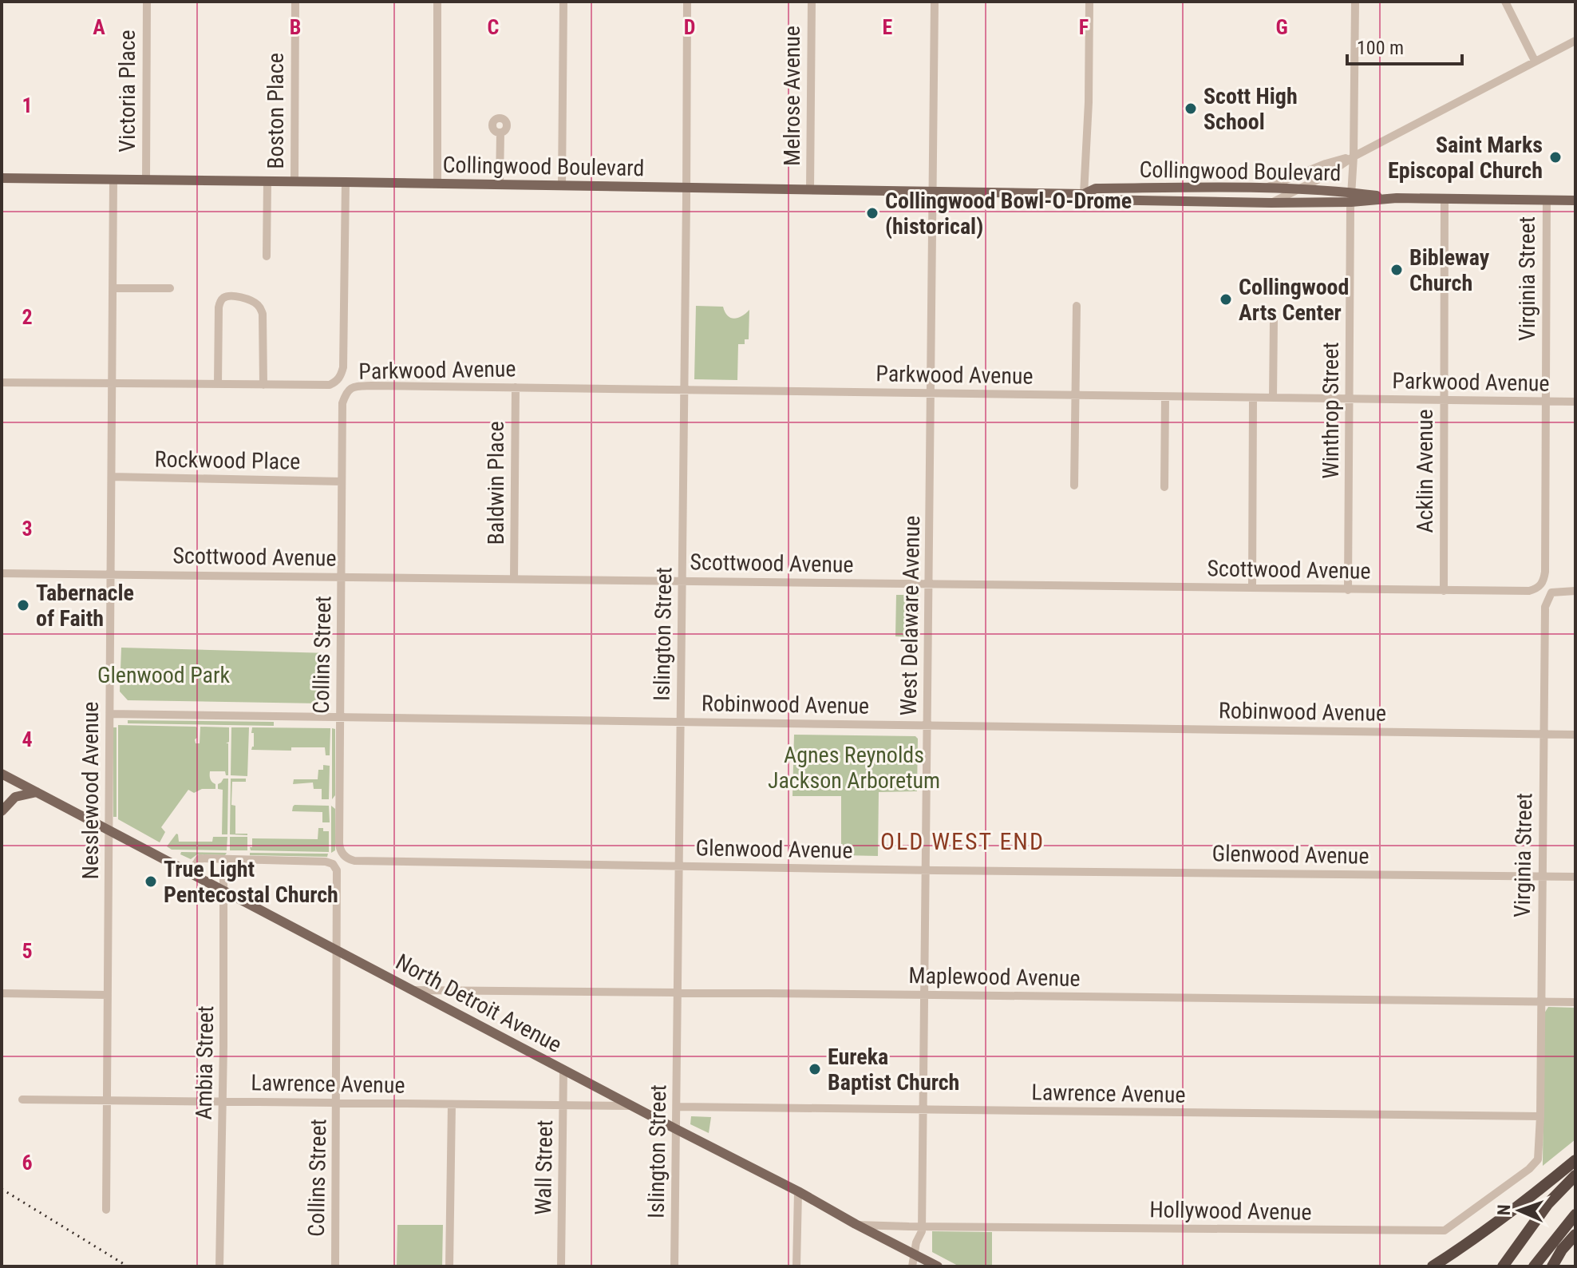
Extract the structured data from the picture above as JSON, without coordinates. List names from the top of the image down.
{
  "streets": {
    "main road": ["Collingwood Boulevard", "North Detroit Avenue"],
    "street": [
      "Victoria Place",
      "Melrose Avenue",
      "Boston Place",
      "Virginia Street",
      "Parkwood Avenue",
      "Winthrop Street",
      "Rockwood Place",
      "Acklin Avenue",
      "Baldwin Place",
      "Scottwood Avenue",
      "West Delaware Avenue",
      "Islington Street",
      "Collins Street",
      "Robinwood Avenue",
      "Nesslewood Avenue",
      "Glenwood Avenue",
      "Maplewood Avenue",
      "Ambia Street",
      "Lawrence Avenue",
      "Wall Street",
      "Hollywood Avenue"
    ]
  },
  "crossings": [
    ["Victoria Place", "Collingwood Boulevard"],
    ["Melrose Avenue", "Collingwood Boulevard"],
    ["Boston Place", "Collingwood Boulevard"],
    ["Collingwood Boulevard", "Virginia Street"],
    ["Collingwood Boulevard", "Parkwood Avenue"],
    ["Collingwood Boulevard", "Winthrop Street"],
    ["Collingwood Boulevard", "Acklin Avenue"],
    ["Collingwood Boulevard", "West Delaware Avenue"],
    ["Collingwood Boulevard", "Islington Street"],
    ["Collingwood Boulevard", "Nesslewood Avenue"],
    ["Virginia Street", "Parkwood Avenue"],
    ["Virginia Street", "Scottwood Avenue"],
    ["Virginia Street", "Robinwood Avenue"],
    ["Virginia Street", "Glenwood Avenue"],
    ["Virginia Street", "Maplewood Avenue"],
    ["Virginia Street", "Lawrence Avenue"],
    ["Virginia Street", "Hollywood Avenue"],
    ["Parkwood Avenue", "Winthrop Street"],
    ["Parkwood Avenue", "Acklin Avenue"],
    ["Parkwood Avenue", "Baldwin Place"],
    ["Parkwood Avenue", "West Delaware Avenue"],
    ["Parkwood Avenue", "Islington Street"],
    ["Parkwood Avenue", "Collins Street"],
    ["Parkwood Avenue", "Nesslewood Avenue"],
    ["Winthrop Street", "Scottwood Avenue"],
    ["Rockwood Place", "Collins Street"],
    ["Rockwood Place", "Nesslewood Avenue"],
    ["Acklin Avenue", "Scottwood Avenue"],
    ["Baldwin Place", "Scottwood Avenue"],
    ["Scottwood Avenue", "West Delaware Avenue"],
    ["Scottwood Avenue", "Islington Street"],
    ["Scottwood Avenue", "Collins Street"],
    ["Scottwood Avenue", "Nesslewood Avenue"],
    ["West Delaware Avenue", "Robinwood Avenue"],
    ["West Delaware Avenue", "Glenwood Avenue"],
    ["West Delaware Avenue", "Maplewood Avenue"],
    ["West Delaware Avenue", "North Detroit Avenue"],
    ["West Delaware Avenue", "Lawrence Avenue"],
    ["West Delaware Avenue", "Hollywood Avenue"],
    ["Islington Street", "Robinwood Avenue"],
    ["Islington Street", "Glenwood Avenue"],
    ["Islington Street", "Maplewood Avenue"],
    ["Islington Street", "North Detroit Avenue"],
    ["Islington Street", "Lawrence Avenue"],
    ["Collins Street", "Robinwood Avenue"],
    ["Collins Street", "Glenwood Avenue"],
    ["Collins Street", "North Detroit Avenue"],
    ["Collins Street", "Ambia Street"],
    ["Collins Street", "Lawrence Avenue"],
    ["Robinwood Avenue", "Nesslewood Avenue"],
    ["Nesslewood Avenue", "North Detroit Avenue"],
    ["Nesslewood Avenue", "Lawrence Avenue"],
    ["Maplewood Avenue", "North Detroit Avenue"],
    ["North Detroit Avenue", "Ambia Street"],
    ["North Detroit Avenue", "Lawrence Avenue"],
    ["North Detroit Avenue", "Wall Street"],
    ["North Detroit Avenue", "Hollywood Avenue"],
    ["Ambia Street", "Lawrence Avenue"],
    ["Lawrence Avenue", "Wall Street"],
    ["Lawrence Avenue", "Hollywood Avenue"]
  ],
  "districts": ["OLD WEST END"],
  "parks": ["Glenwood Park", "Agnes Reynolds Jackson Arboretum"],
  "places": [
    "Scott High School",
    "Saint Marks Episcopal Church",
    "Collingwood Bowl-O-Drome (historical)",
    "Bibleway Church",
    "Collingwood Arts Center",
    "Tabernacle of Faith",
    "True Light Pentecostal Church",
    "Eureka Baptist Church"
  ],
  "scale_bar": "100 m",
  "north": "left",
  "grid": {
    "columns": [
      "A",
      "B",
      "C",
      "D",
      "E",
      "F",
      "G"
    ],
    "rows": [
      "1",
      "2",
      "3",
      "4",
      "5",
      "6"
    ]
  }
}
